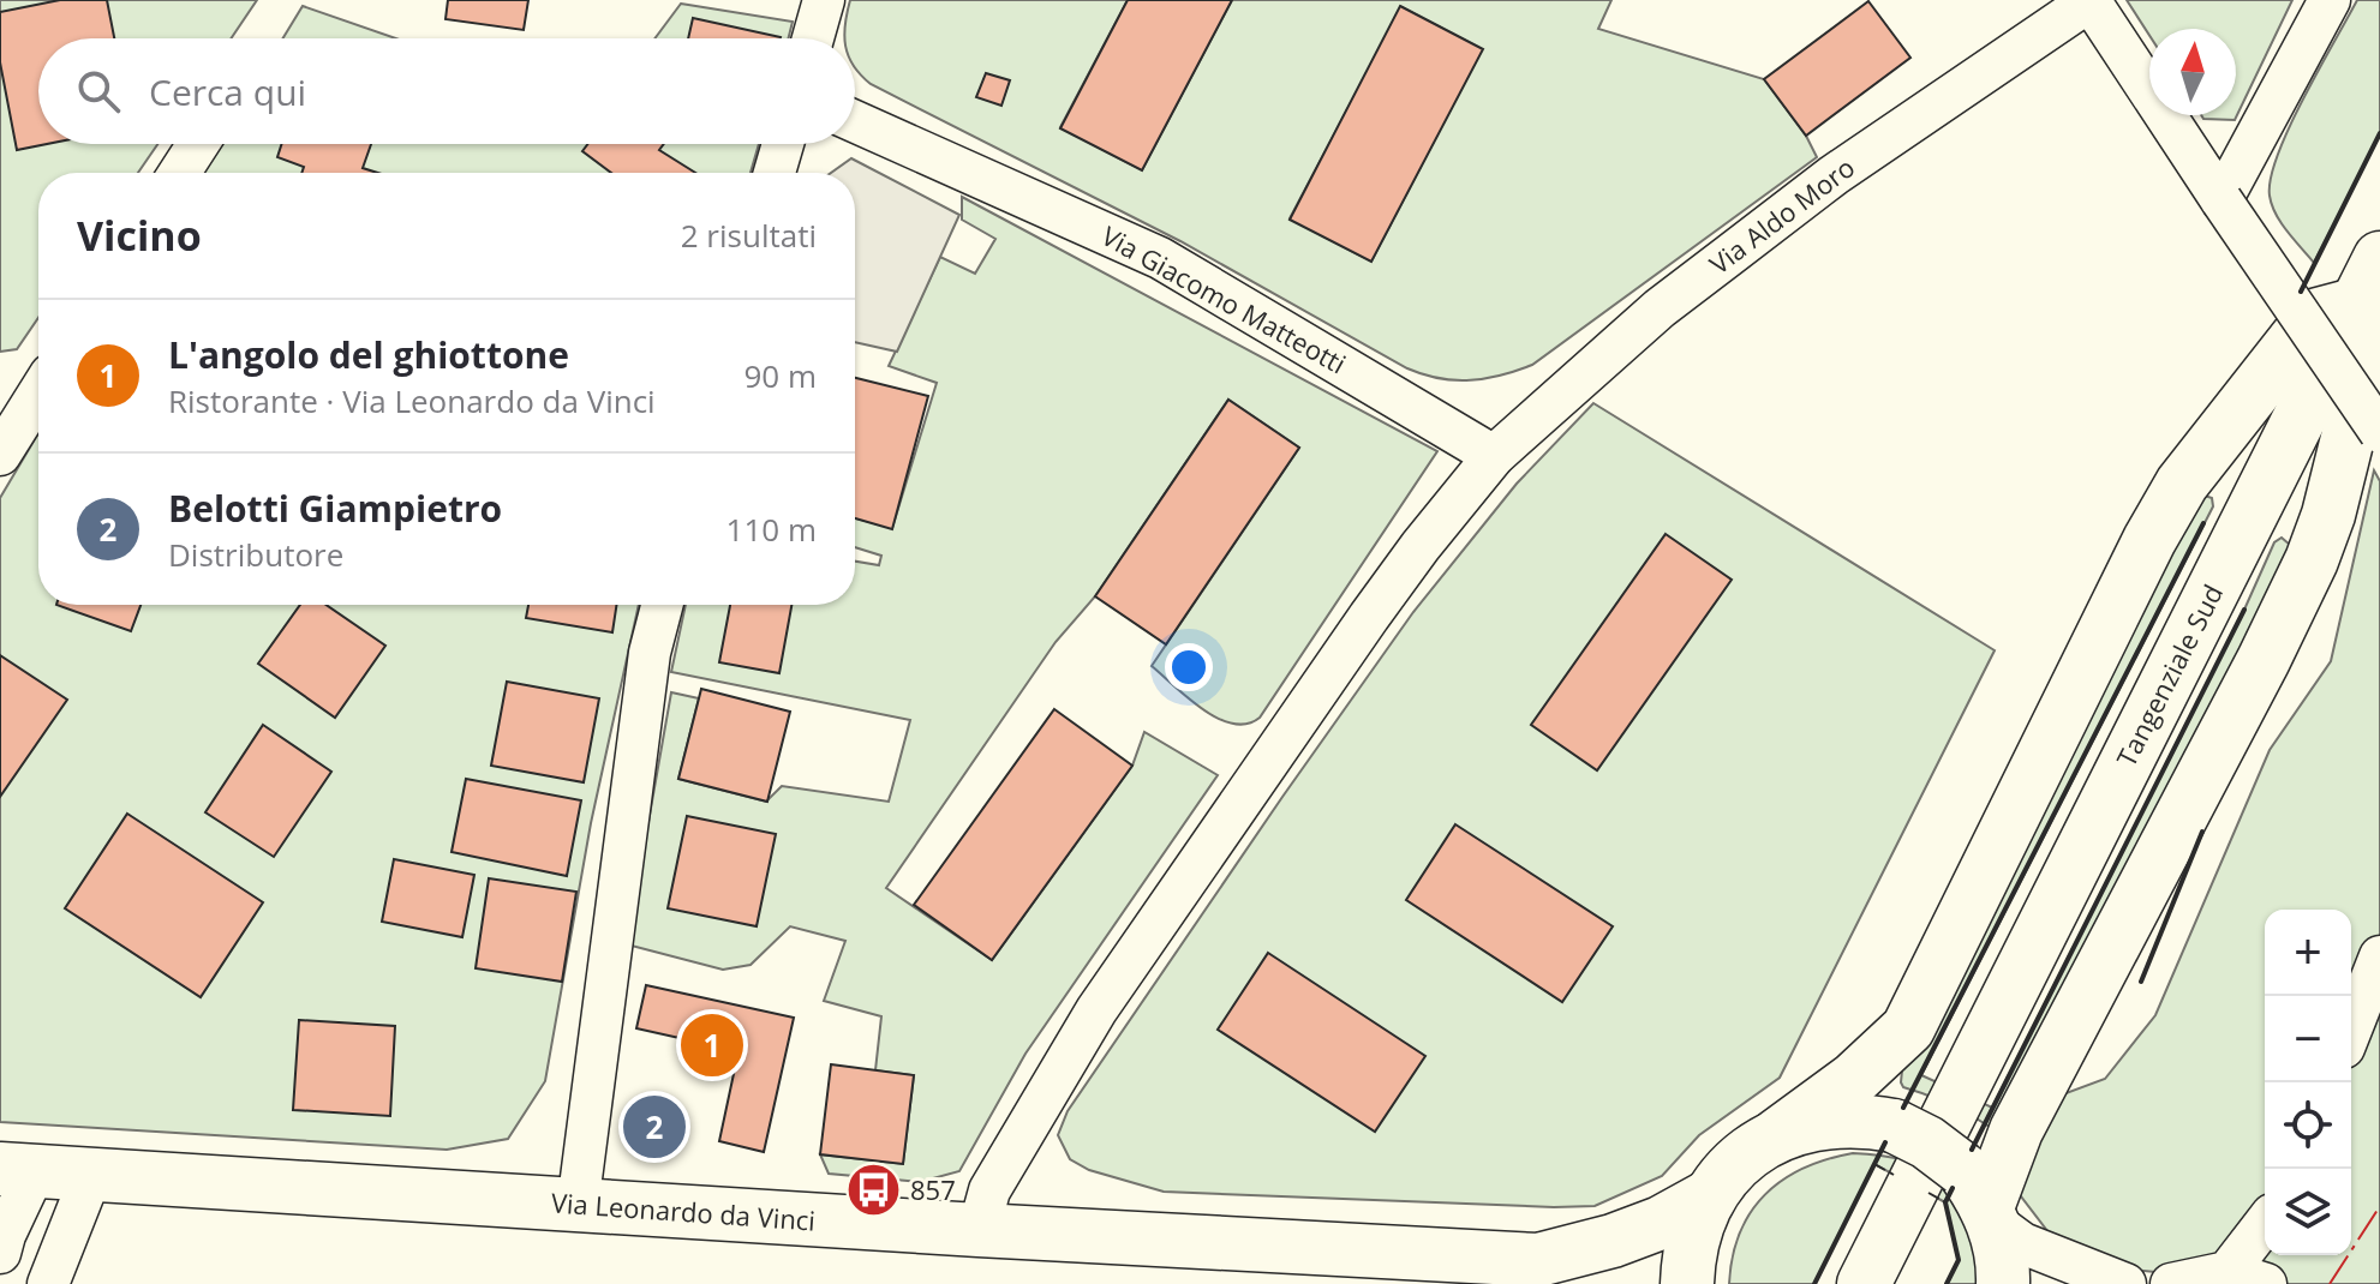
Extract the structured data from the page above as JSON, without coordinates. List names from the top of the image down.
{
  "streets": {
    "main road": ["Tangenziale Sud", "Via Leonardo da Vinci"],
    "street": ["Via Aldo Moro", "Via Giacomo Matteotti"]
  },
  "crossings": [
    ["Via Aldo Moro", "Via Giacomo Matteotti"],
    ["Via Aldo Moro", "Via Leonardo da Vinci"]
  ],
  "places": {
    "bus stop": ["857"]
  },
  "north": "top",
  "page": {
    "search": "Cerca qui",
    "heading": ["Vicino", "2 risultati"],
    "list": [
      {
        "mark": "1",
        "name": "L'angolo del ghiottone",
        "note": "Ristorante · Via Leonardo da Vinci",
        "value": "90 m"
      },
      {
        "mark": "2",
        "name": "Belotti Giampietro",
        "note": "Distributore",
        "value": "110 m"
      }
    ],
    "map_buttons": ["+", "−"],
    "pins": ["1", "2"]
  }
}
